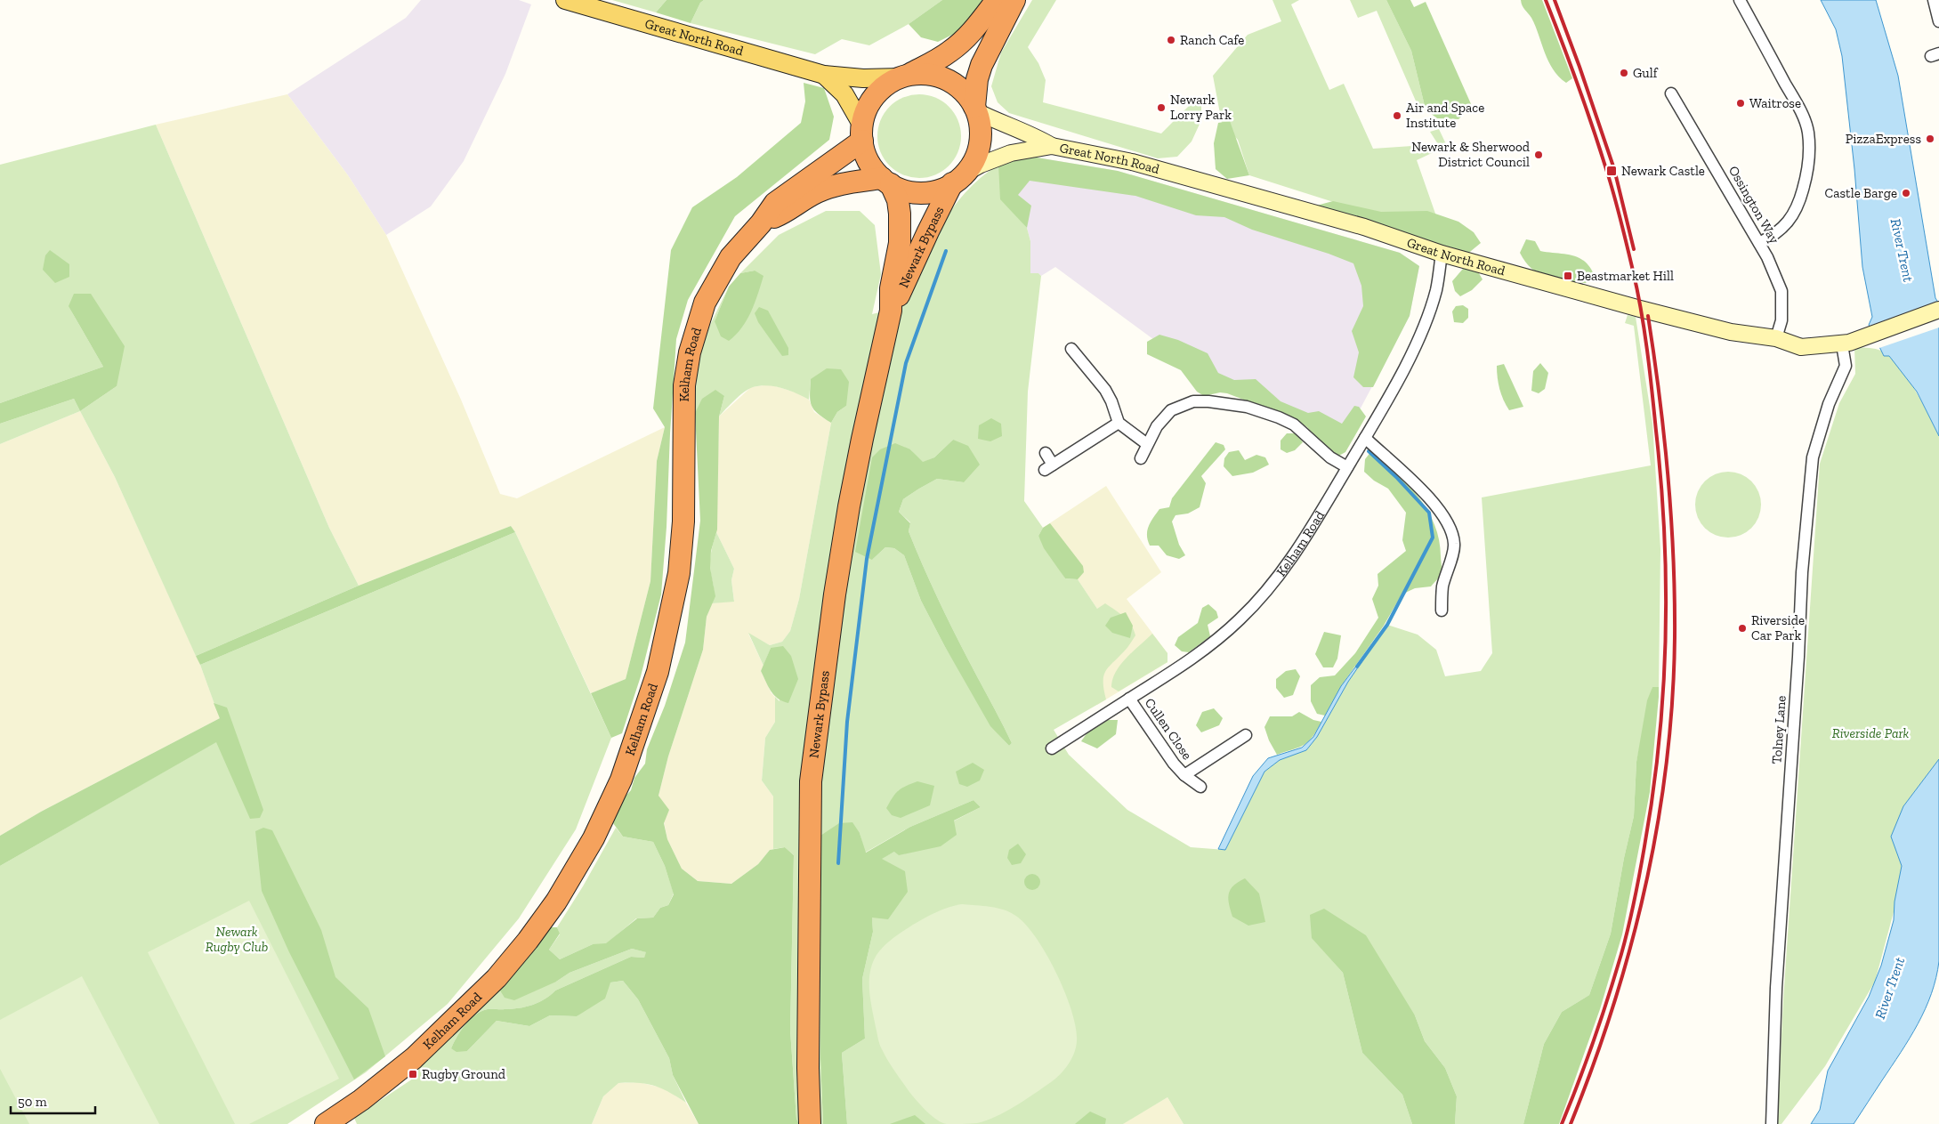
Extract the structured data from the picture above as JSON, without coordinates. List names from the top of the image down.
{
  "streets": {
    "highway": ["Newark Bypass", "Kelham Road"],
    "main road": ["Great North Road"],
    "street": ["Ossington Way", "Cullen Close", "Tolney Lane"]
  },
  "crossings": [
    ["Great North Road", "Ossington Way"],
    ["Great North Road", "Newark Bypass"],
    ["Great North Road", "Kelham Road"],
    ["Great North Road", "Tolney Lane"],
    ["Newark Bypass", "Kelham Road"],
    ["Kelham Road", "Cullen Close"]
  ],
  "water": ["River Trent"],
  "parks": ["Riverside Park", "Newark Rugby Club"],
  "places": {
    "other": [
      "Ranch Cafe",
      "Gulf",
      "Waitrose",
      "Newark Lorry Park",
      "Air and Space Institute",
      "PizzaExpress",
      "Newark & Sherwood District Council",
      "Castle Barge",
      "Riverside Car Park"
    ],
    "transit": ["Newark Castle", "Beastmarket Hill", "Rugby Ground"]
  },
  "scale_bar": "50 m"
}
